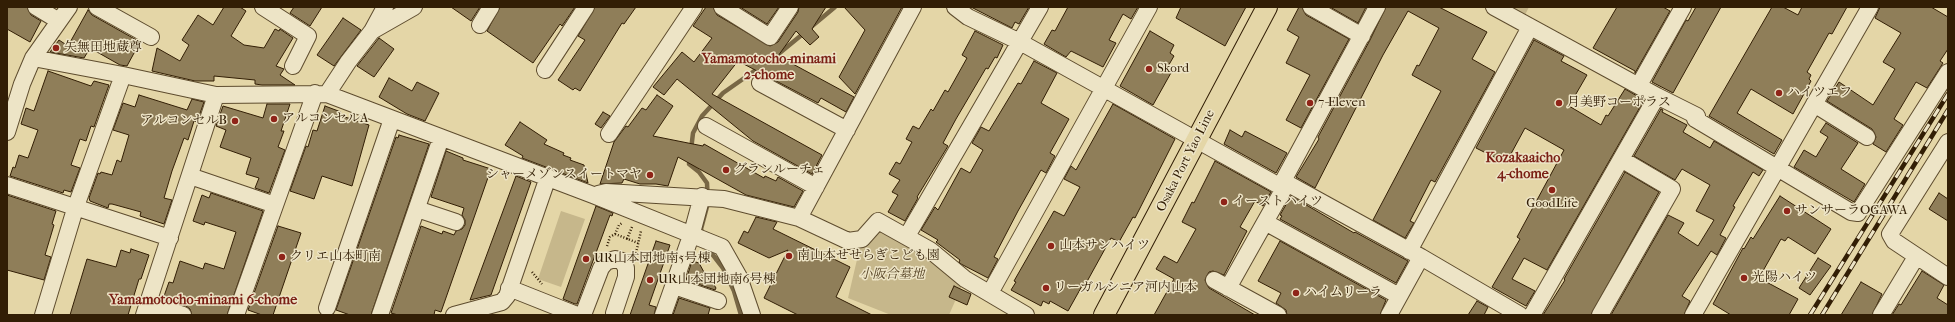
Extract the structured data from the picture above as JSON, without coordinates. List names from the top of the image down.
{
  "streets": {
    "main road": ["Osaka Port Yao Line"]
  },
  "districts": ["Yamamotocho-minami 2-chome", "Kozakaaicho 4-chome", "Yamamotocho-minami 6-chome"],
  "parks": ["小阪合墓地"],
  "places": [
    "矢無田地蔵尊",
    "Skord",
    "ハイツエフ",
    "7-Eleven",
    "月美野コーポラス",
    "アルコンセルA",
    "アルコンセルB",
    "グランルーチェ",
    "シャーメゾンスイートマヤ",
    "GoodLife",
    "イーストハイツ",
    "サンサーラOGAWA",
    "山本サンハイツ",
    "南山本せせらぎこども園",
    "クリエ山本町南",
    "UR山本団地南5号棟",
    "光陽ハイツ",
    "UR山本団地南6号棟",
    "リーガルシニア河内山本",
    "ハイムリーラ"
  ]
}
